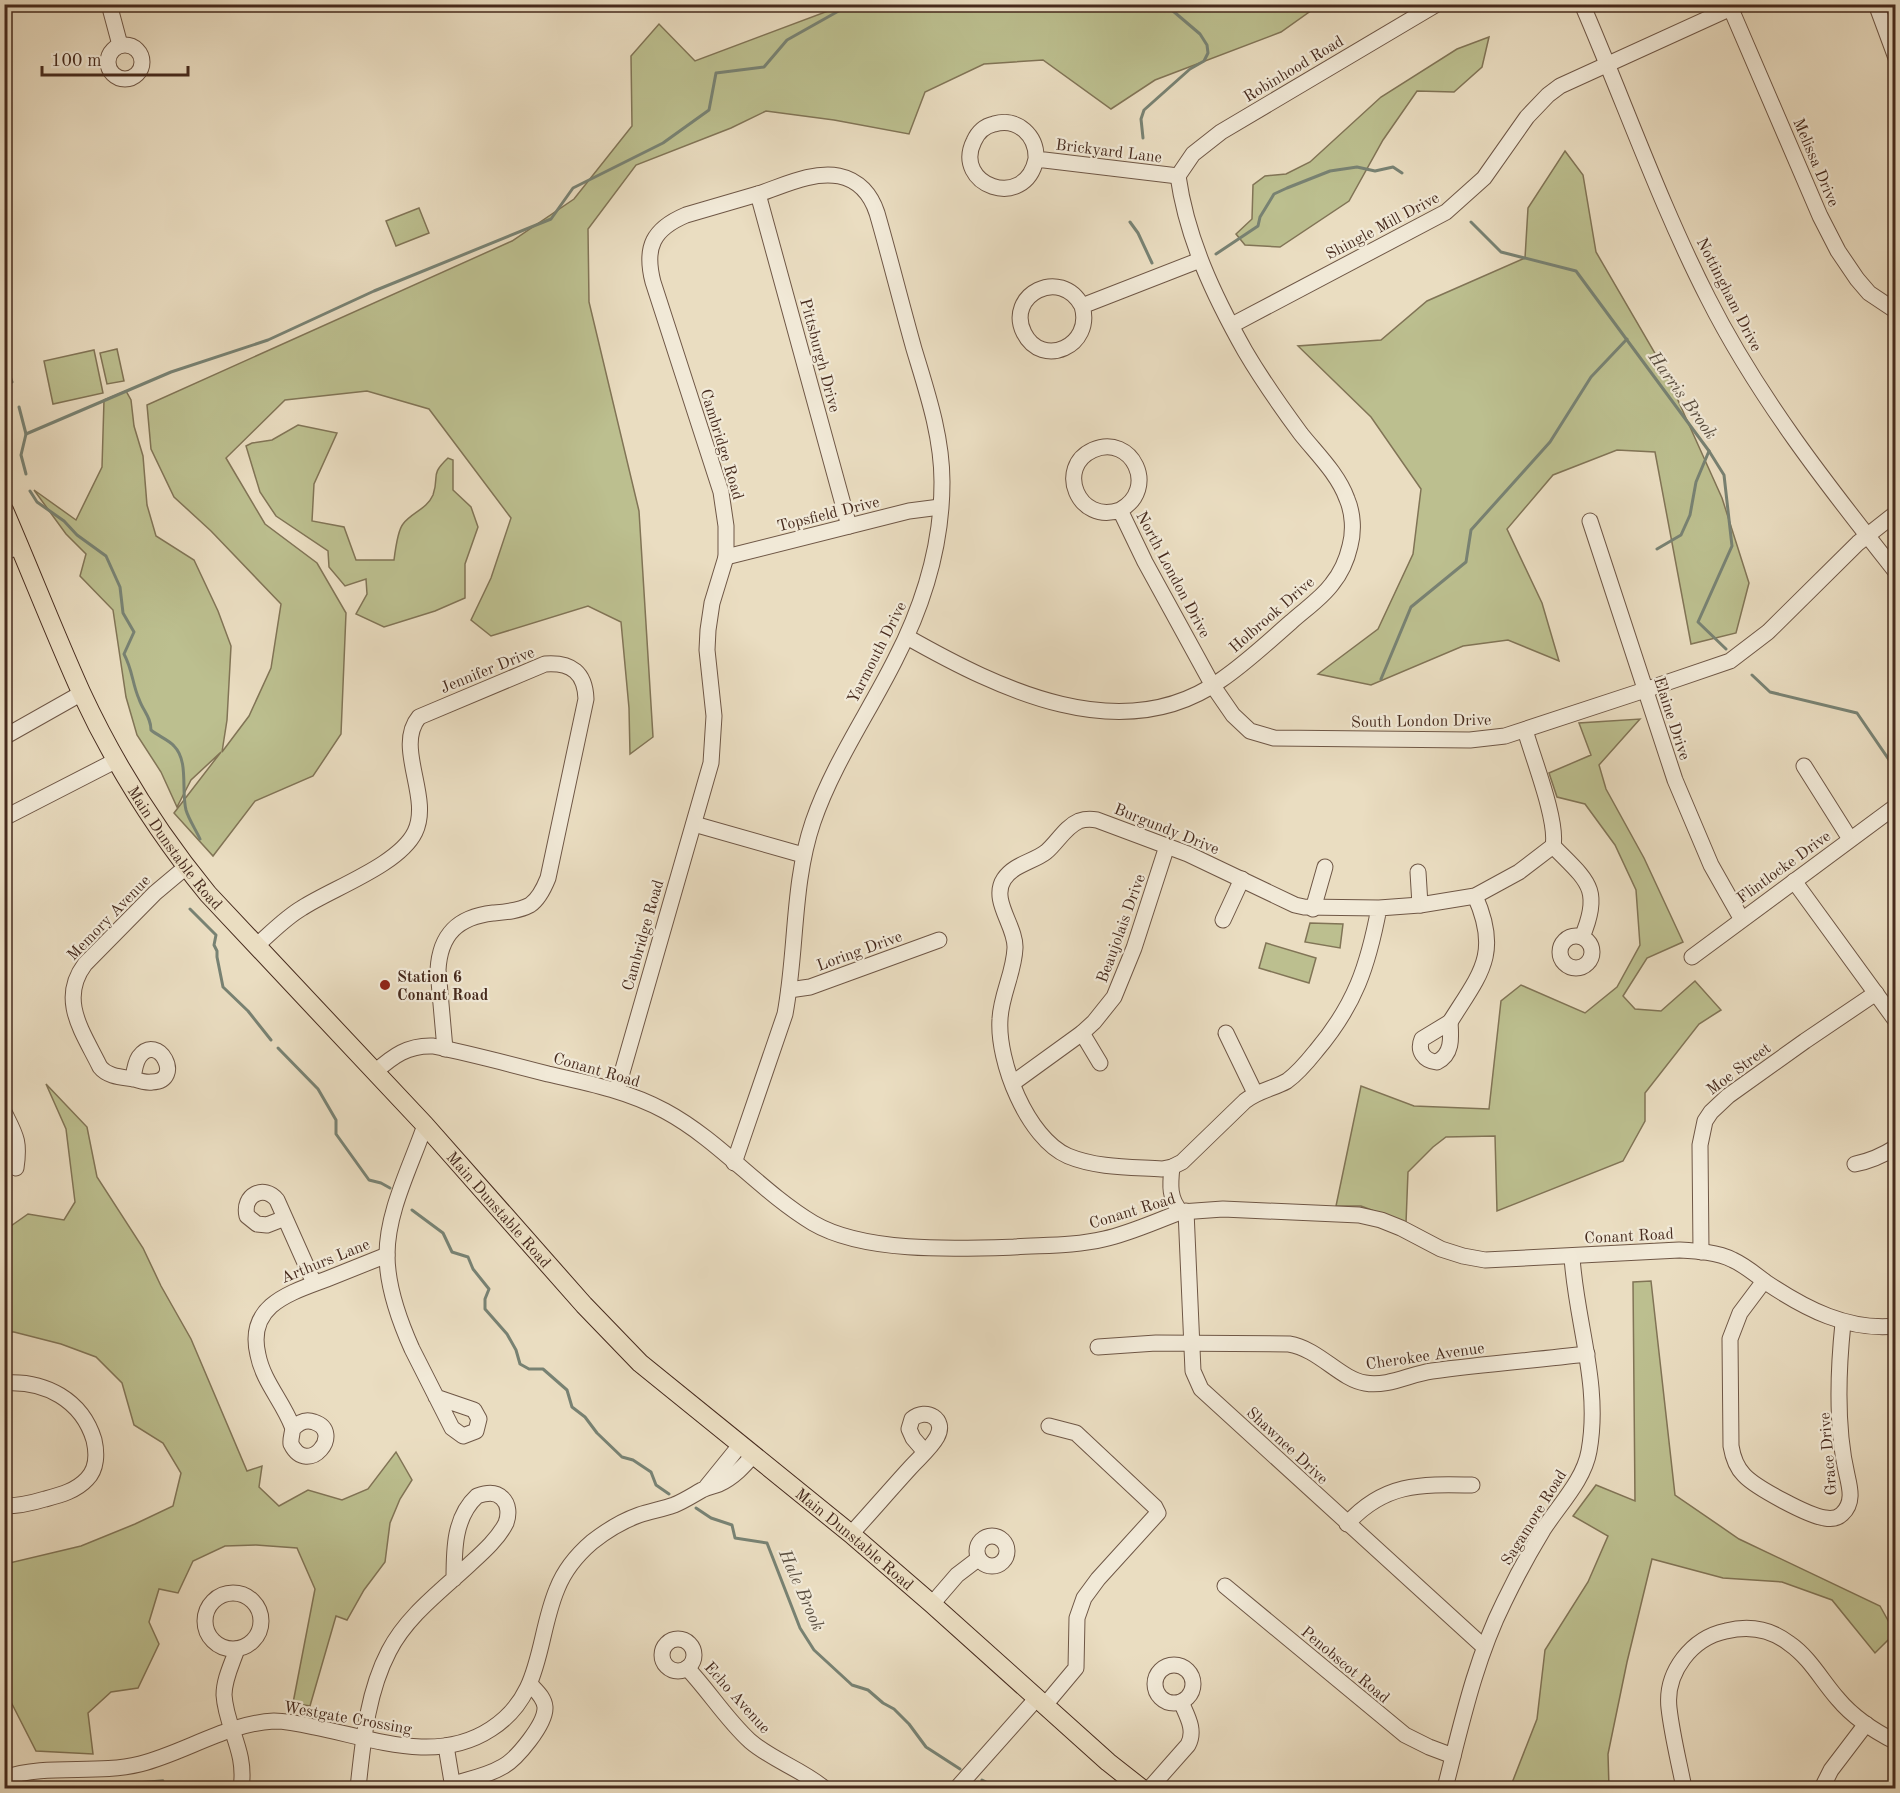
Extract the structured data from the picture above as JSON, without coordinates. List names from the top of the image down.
{
  "streets": {
    "main road": ["Main Dunstable Road"],
    "street": [
      "Robinhood Road",
      "Brickyard Lane",
      "Melissa Drive",
      "Shingle Mill Drive",
      "Nottingham Drive",
      "Pittsburgh Drive",
      "Cambridge Road",
      "Topsfield Drive",
      "North London Drive",
      "Holbrook Drive",
      "Yarmouth Drive",
      "Jennifer Drive",
      "Elaine Drive",
      "South London Drive",
      "Burgundy Drive",
      "Flintlocke Drive",
      "Memory Avenue",
      "Beaujolais Drive",
      "Loring Drive",
      "Moe Street",
      "Conant Road",
      "Arthurs Lane",
      "Cherokee Avenue",
      "Shawnee Drive",
      "Grace Drive",
      "Sagamore Road",
      "Penobscot Road",
      "Echo Avenue",
      "Westgate Crossing"
    ]
  },
  "crossings": [
    ["Robinhood Road", "Brickyard Lane"],
    ["Robinhood Road", "Holbrook Drive"],
    ["Brickyard Lane", "Holbrook Drive"],
    ["Melissa Drive", "Shingle Mill Drive"],
    ["Shingle Mill Drive", "Nottingham Drive"],
    ["Shingle Mill Drive", "Holbrook Drive"],
    ["Pittsburgh Drive", "Cambridge Road"],
    ["Pittsburgh Drive", "Topsfield Drive"],
    ["Pittsburgh Drive", "Yarmouth Drive"],
    ["Cambridge Road", "Topsfield Drive"],
    ["Cambridge Road", "Yarmouth Drive"],
    ["Cambridge Road", "Conant Road"],
    ["Topsfield Drive", "Yarmouth Drive"],
    ["North London Drive", "Holbrook Drive"],
    ["North London Drive", "South London Drive"],
    ["Holbrook Drive", "Yarmouth Drive"],
    ["Holbrook Drive", "South London Drive"],
    ["Yarmouth Drive", "Loring Drive"],
    ["Yarmouth Drive", "Conant Road"],
    ["Jennifer Drive", "Main Dunstable Road"],
    ["Jennifer Drive", "Conant Road"],
    ["Elaine Drive", "South London Drive"],
    ["Elaine Drive", "Flintlocke Drive"],
    ["Burgundy Drive", "Beaujolais Drive"],
    ["Main Dunstable Road", "Memory Avenue"],
    ["Main Dunstable Road", "Conant Road"],
    ["Main Dunstable Road", "Westgate Crossing"],
    ["Moe Street", "Conant Road"],
    ["Conant Road", "Shawnee Drive"],
    ["Conant Road", "Grace Drive"],
    ["Conant Road", "Sagamore Road"],
    ["Cherokee Avenue", "Shawnee Drive"],
    ["Cherokee Avenue", "Sagamore Road"],
    ["Shawnee Drive", "Sagamore Road"],
    ["Sagamore Road", "Penobscot Road"]
  ],
  "water": ["Harris Brook", "Hale Brook"],
  "places": ["Station 6 Conant Road"],
  "scale_bar": "100 m"
}
